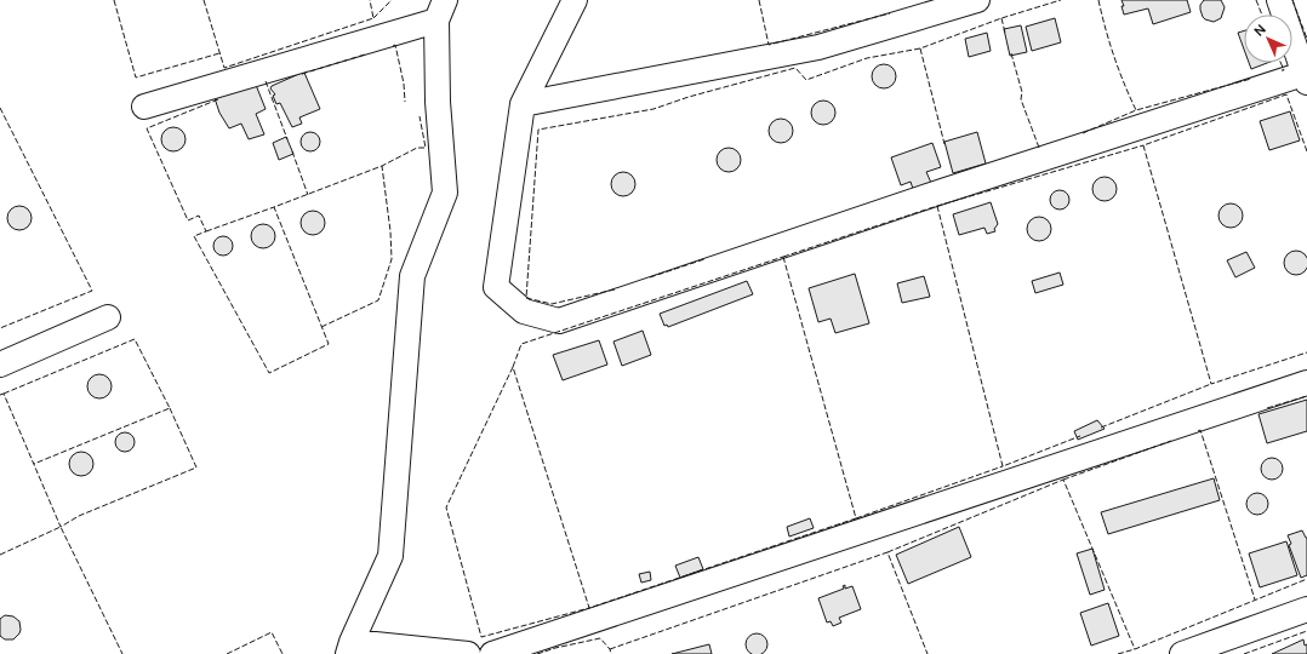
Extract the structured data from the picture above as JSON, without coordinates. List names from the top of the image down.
{
  "north": "top left"
}
